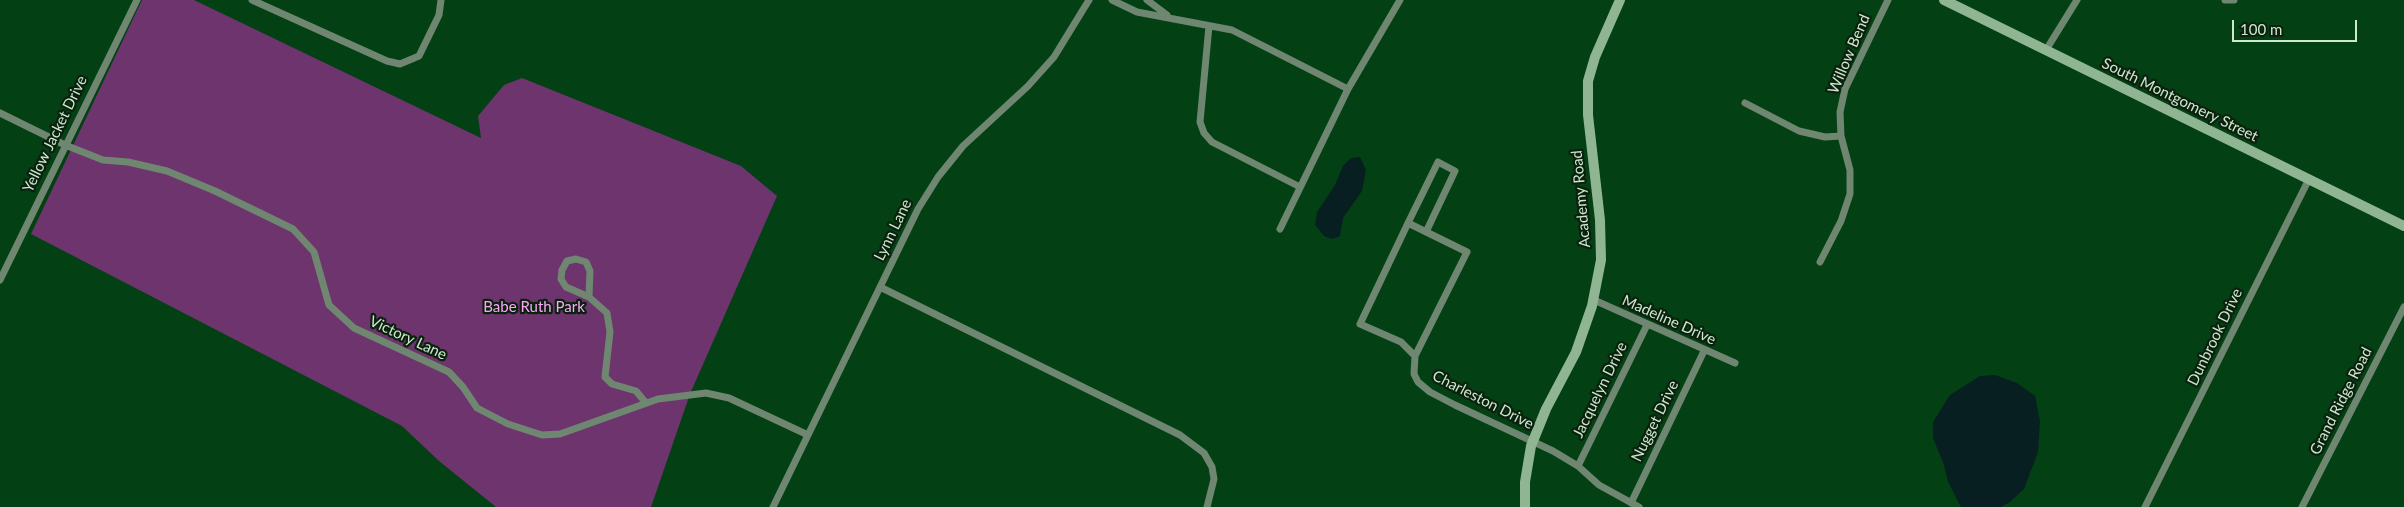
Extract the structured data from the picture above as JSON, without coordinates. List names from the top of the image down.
{
  "streets": {
    "street": [
      "Willow Bend",
      "South Montgomery Street",
      "Yellow Jacket Drive",
      "Academy Road",
      "Lynn Lane",
      "Madeline Drive",
      "Dunbrook Drive",
      "Victory Lane",
      "Jacquelyn Drive",
      "Charleston Drive",
      "Grand Ridge Road",
      "Nugget Drive"
    ]
  },
  "crossings": [
    ["South Montgomery Street", "Dunbrook Drive"],
    ["Yellow Jacket Drive", "Victory Lane"],
    ["Academy Road", "Madeline Drive"],
    ["Academy Road", "Charleston Drive"],
    ["Lynn Lane", "Victory Lane"],
    ["Madeline Drive", "Jacquelyn Drive"],
    ["Madeline Drive", "Nugget Drive"],
    ["Jacquelyn Drive", "Charleston Drive"],
    ["Charleston Drive", "Nugget Drive"]
  ],
  "parks": ["Babe Ruth Park"],
  "scale_bar": "100 m"
}
